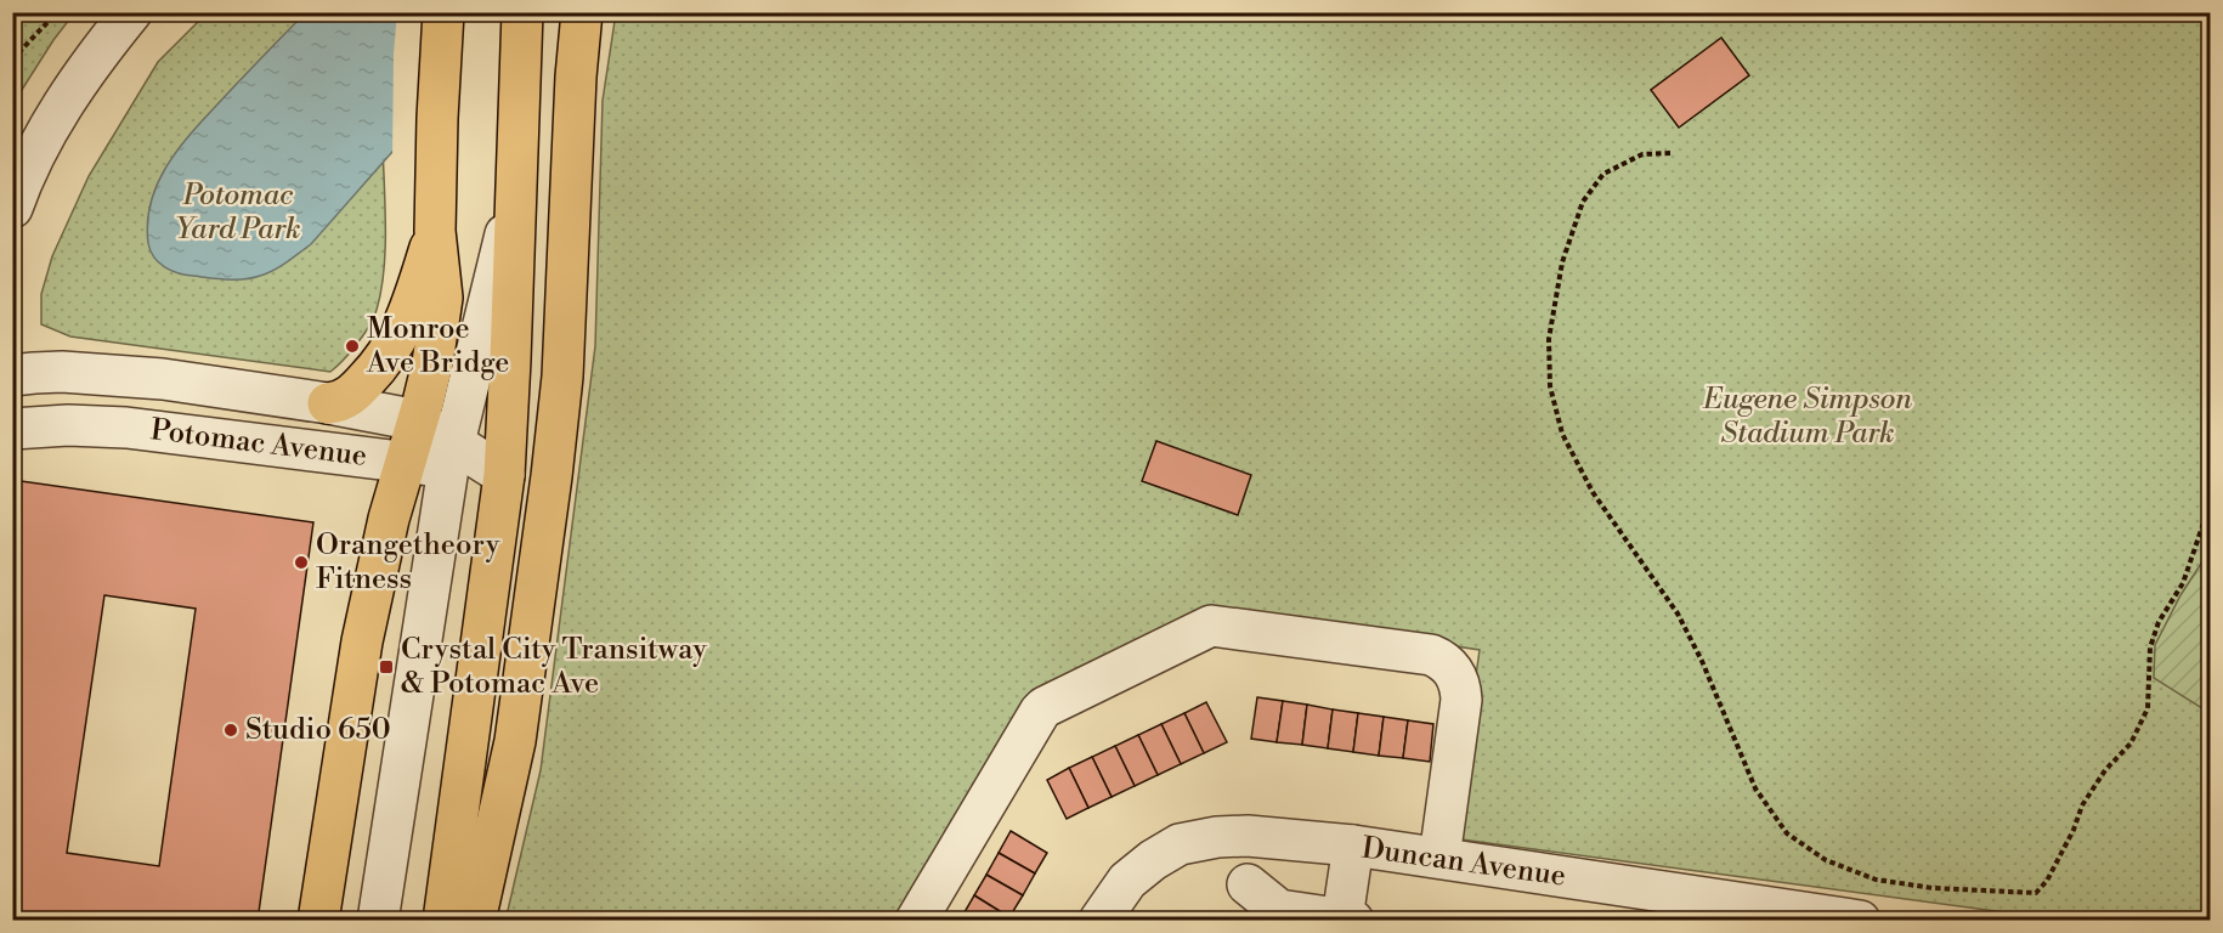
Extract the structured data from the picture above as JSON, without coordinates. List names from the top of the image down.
{
  "streets": {
    "street": ["Potomac Avenue", "Duncan Avenue"]
  },
  "parks": ["Potomac Yard Park", "Eugene Simpson Stadium Park"],
  "places": {
    "other": ["Monroe Ave Bridge", "Orangetheory Fitness", "Studio 650"],
    "transit": ["Crystal City Transitway & Potomac Ave"]
  }
}
